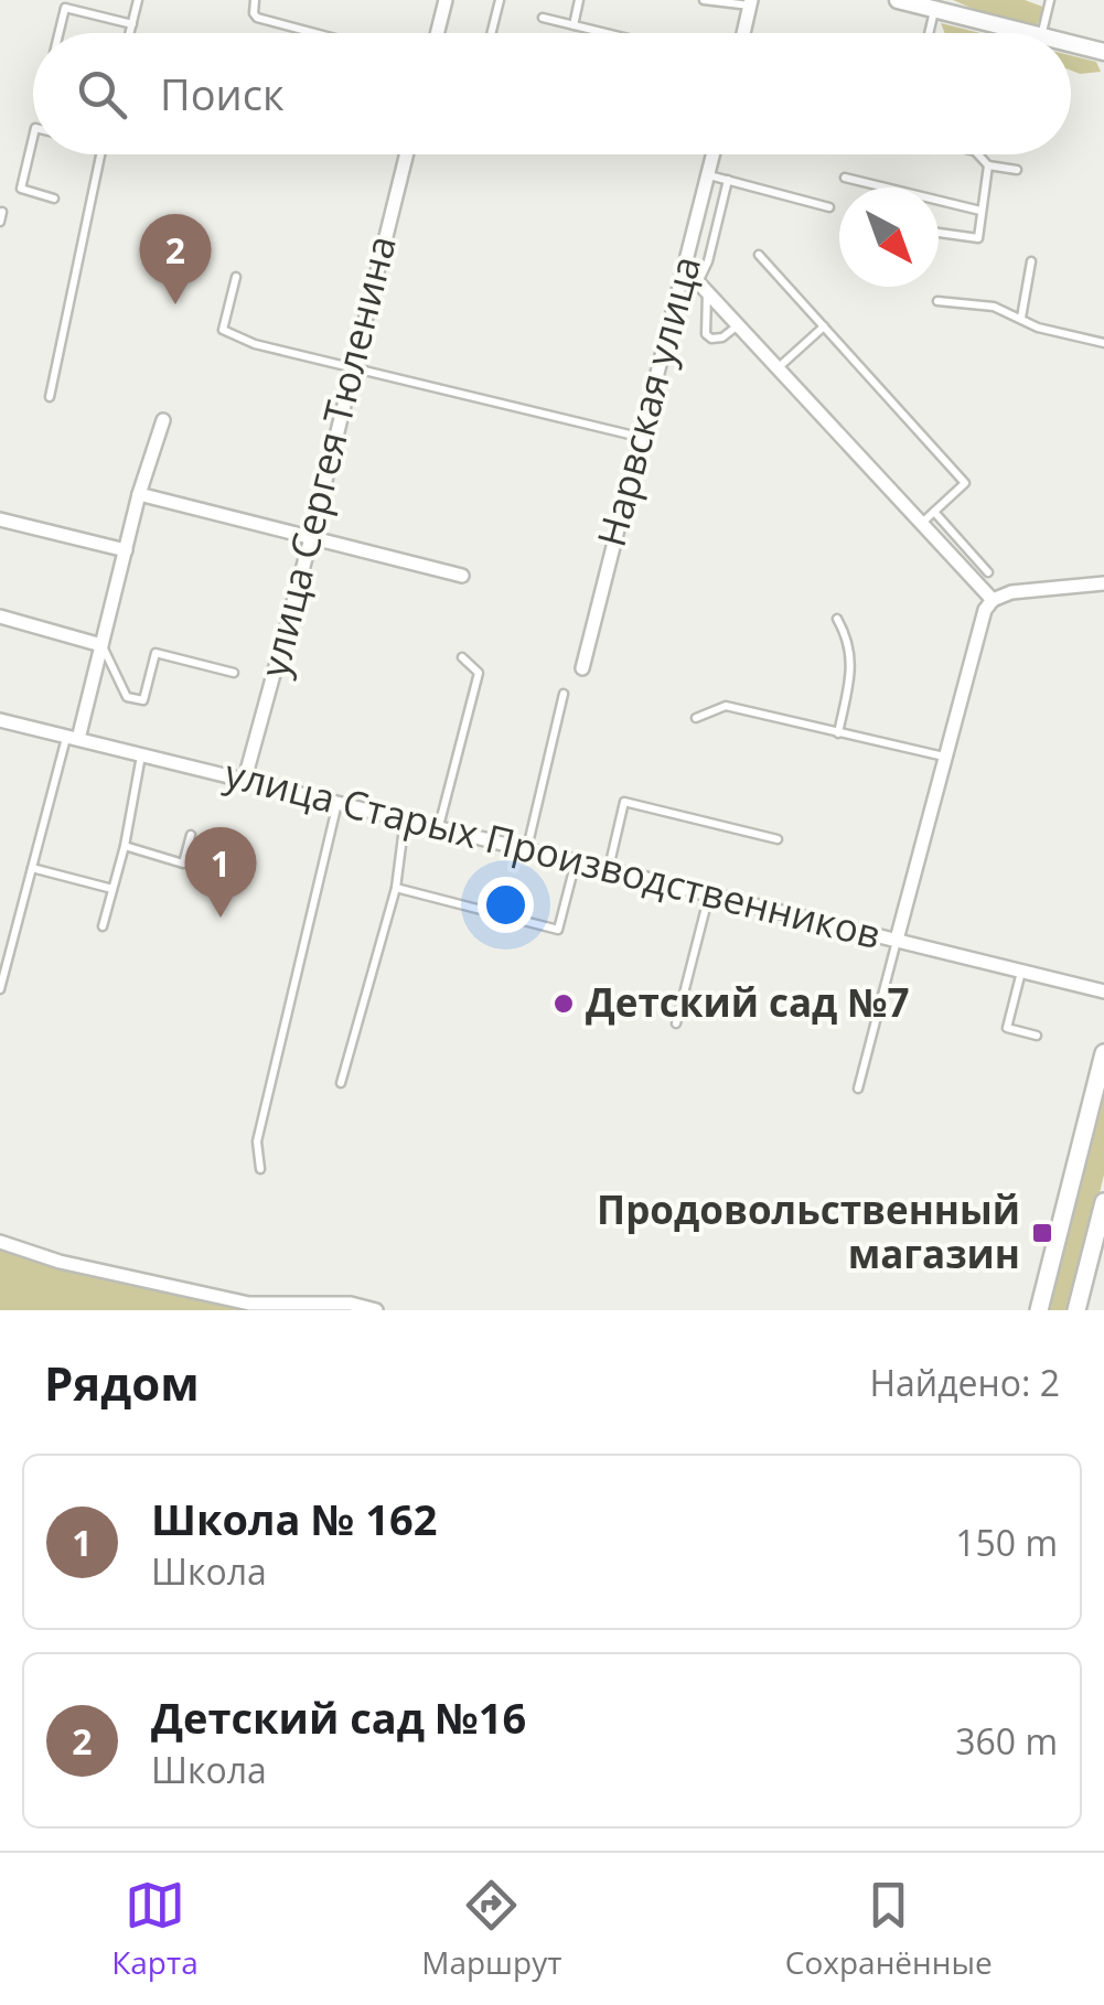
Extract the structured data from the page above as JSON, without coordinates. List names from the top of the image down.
{
  "streets": {
    "street": ["Нарвская улица", "улица Сергея Тюленина", "улица Старых Производственников"]
  },
  "crossings": [
    ["улица Сергея Тюленина", "улица Старых Производственников"]
  ],
  "places": {
    "other": ["Детский сад №7"],
    "transit": ["Продовольственный магазин"]
  },
  "north": "bottom right",
  "page": {
    "search": "Поиск",
    "pins": ["2", "1"],
    "heading": ["Рядом", "Найдено: 2"],
    "list": [
      {
        "mark": "1",
        "name": "Школа № 162",
        "note": "Школа",
        "value": "150 m"
      },
      {
        "mark": "2",
        "name": "Детский сад №16",
        "note": "Школа",
        "value": "360 m"
      }
    ],
    "nav": ["Карта", "Маршрут", "Сохранённые"]
  }
}
